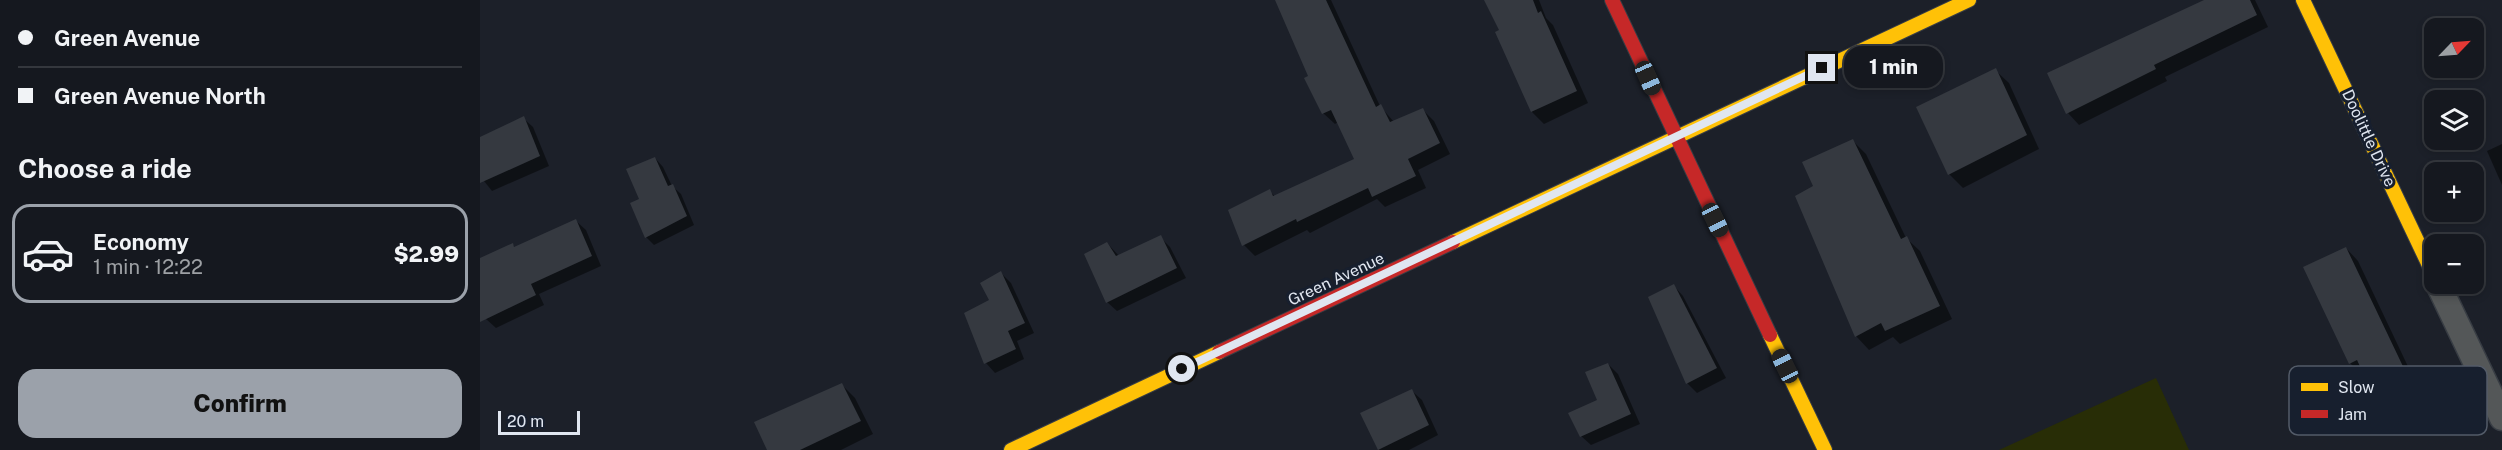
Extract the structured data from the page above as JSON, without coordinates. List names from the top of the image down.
{
  "streets": {
    "street": ["Doolittle Drive", "Green Avenue"]
  },
  "legend": ["Slow", "Jam"],
  "scale_bar": "20 m",
  "north": "top right",
  "page": {
    "banner": ["Green Avenue", "Green Avenue North"],
    "map_buttons": ["+", "−"],
    "bubble": "1 min",
    "heading": "Choose a ride",
    "list": [
      {
        "name": "Economy",
        "note": "1 min · 12:22",
        "value": "$2.99"
      }
    ],
    "buttons": "Confirm",
    "scale": "20 m"
  }
}
